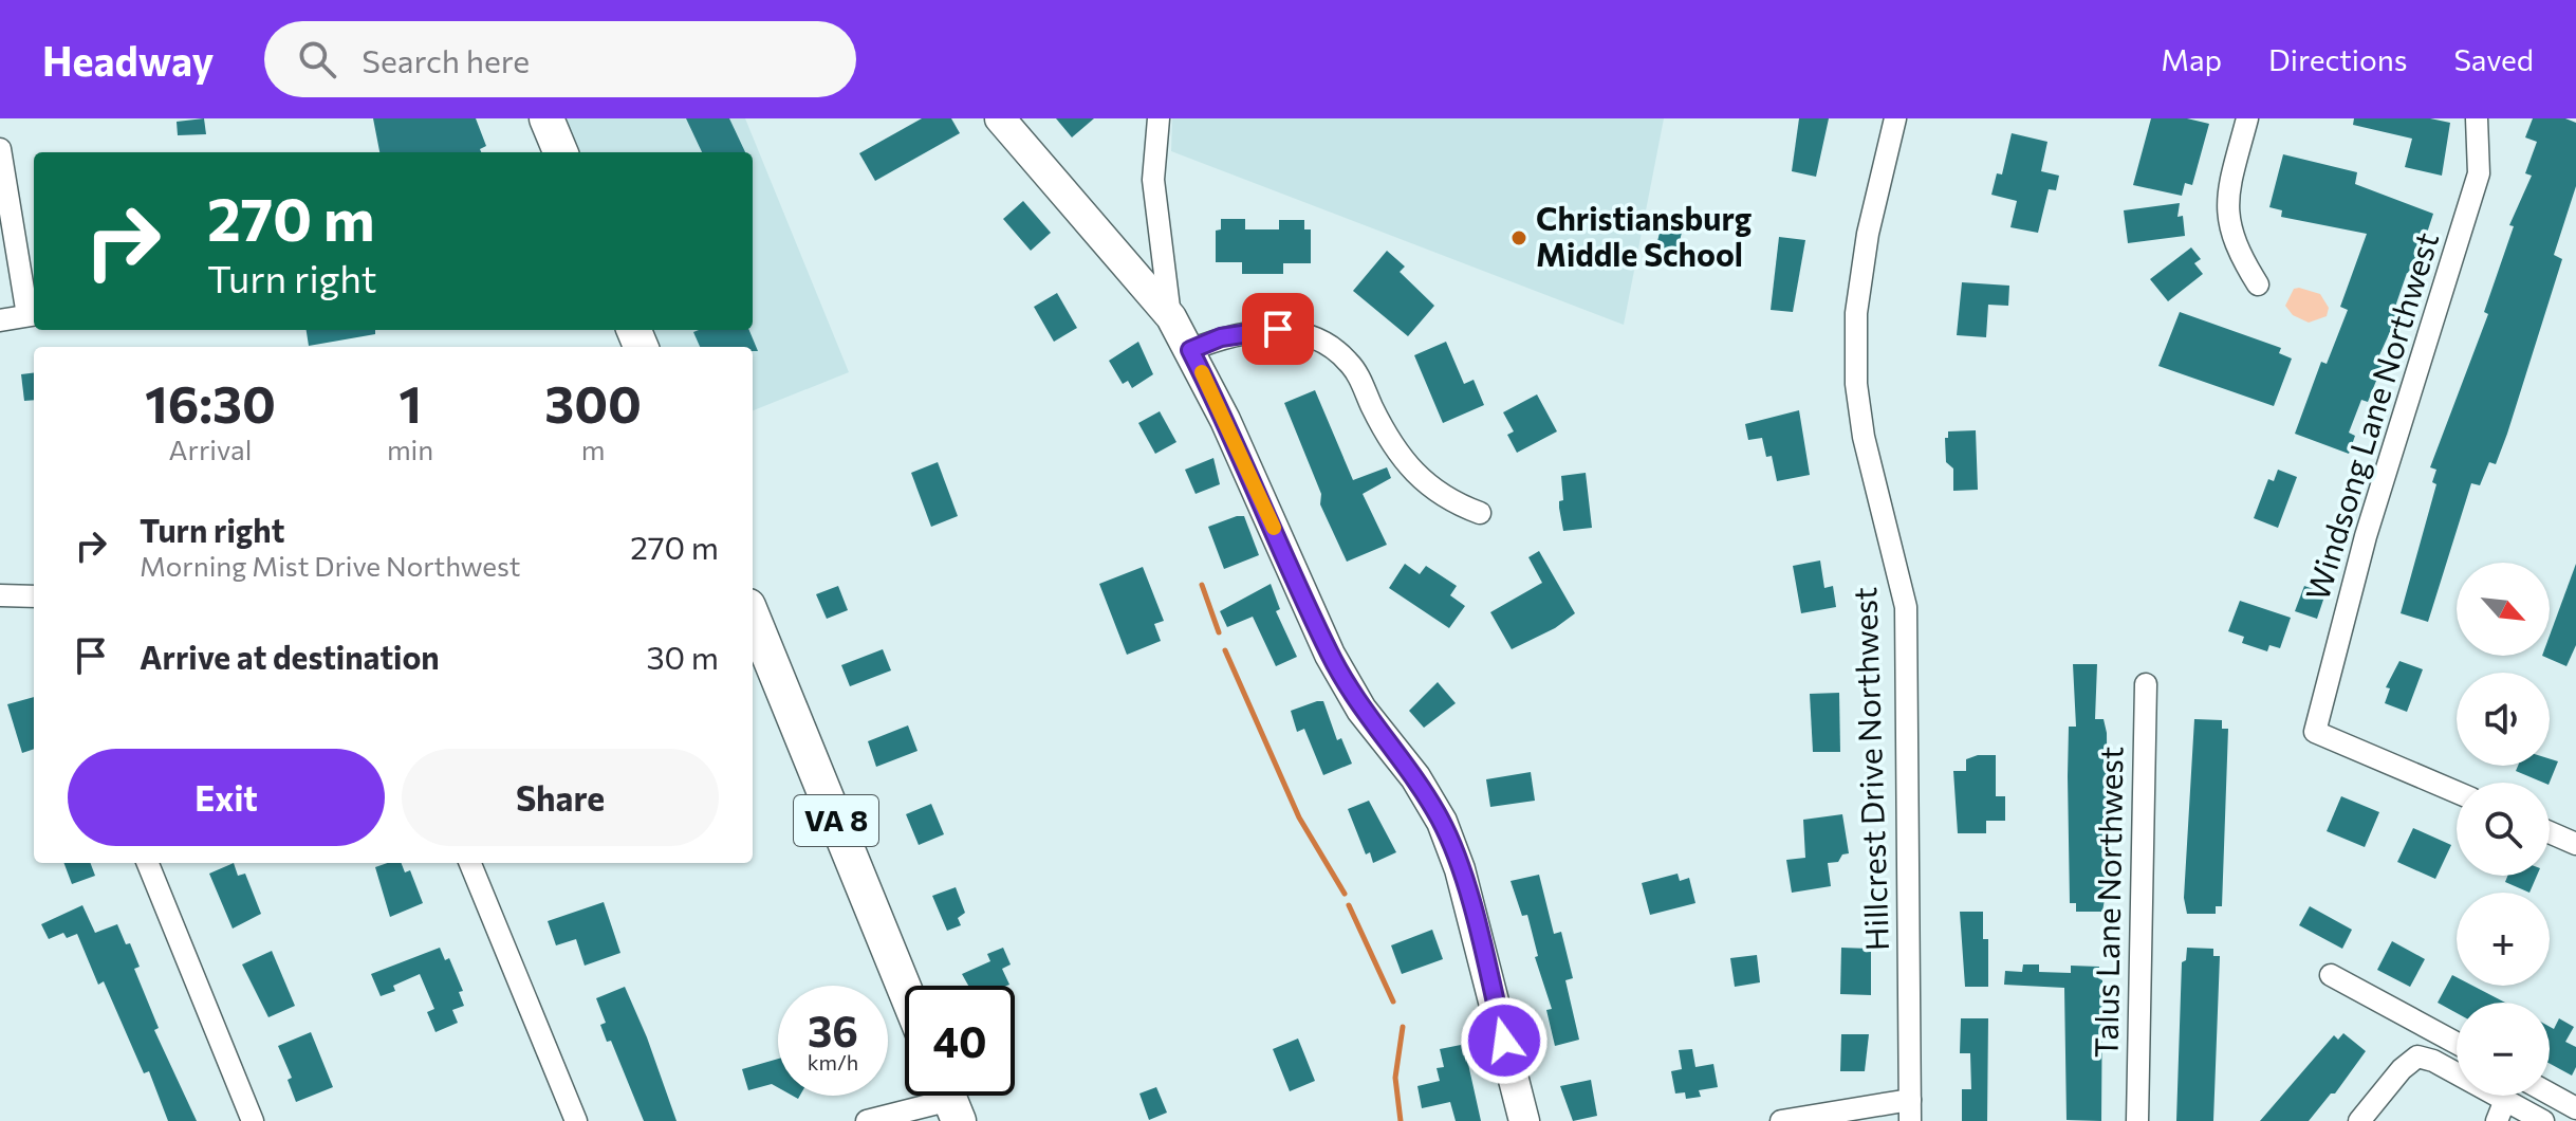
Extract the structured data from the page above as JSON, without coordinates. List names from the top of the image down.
{
  "streets": {
    "main road": ["VA 8"],
    "street": ["Windsong Lane Northwest", "Hillcrest Drive Northwest", "Talus Lane Northwest"]
  },
  "places": ["Christiansburg Middle School"],
  "north": "bottom right",
  "page": {
    "header": "Headway",
    "search": "Search here",
    "nav": ["Map", "Directions", "Saved"],
    "turn": ["270 m", "Turn right"],
    "eta": [
      "16:30",
      "Arrival",
      "1",
      "min",
      "300",
      "m"
    ],
    "list": [
      {
        "name": "Turn right",
        "note": "Morning Mist Drive Northwest",
        "value": "270 m"
      },
      {
        "name": "Arrive at destination",
        "value": "30 m"
      }
    ],
    "map_buttons": ["+", "−"],
    "buttons": ["Exit", "Share"],
    "speed": "36 km/h",
    "limit": "40"
  }
}
